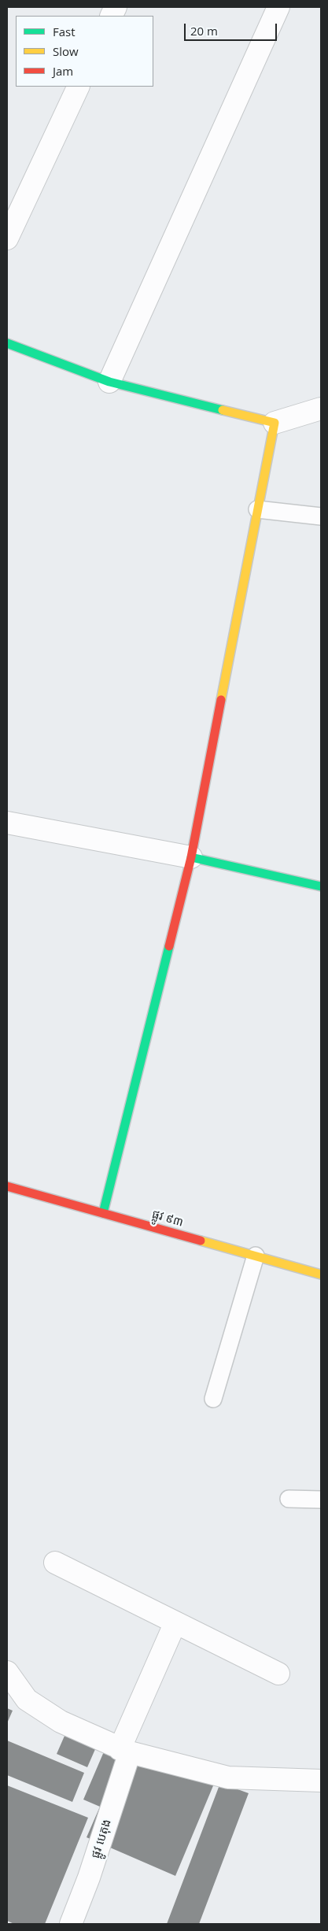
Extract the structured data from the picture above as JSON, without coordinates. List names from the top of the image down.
{
  "streets": {
    "street": ["ផ្លូវ ៩៣", "ផ្លូវ បេតុង"]
  },
  "legend": ["Fast", "Slow", "Jam"],
  "scale_bar": "20 m"
}
